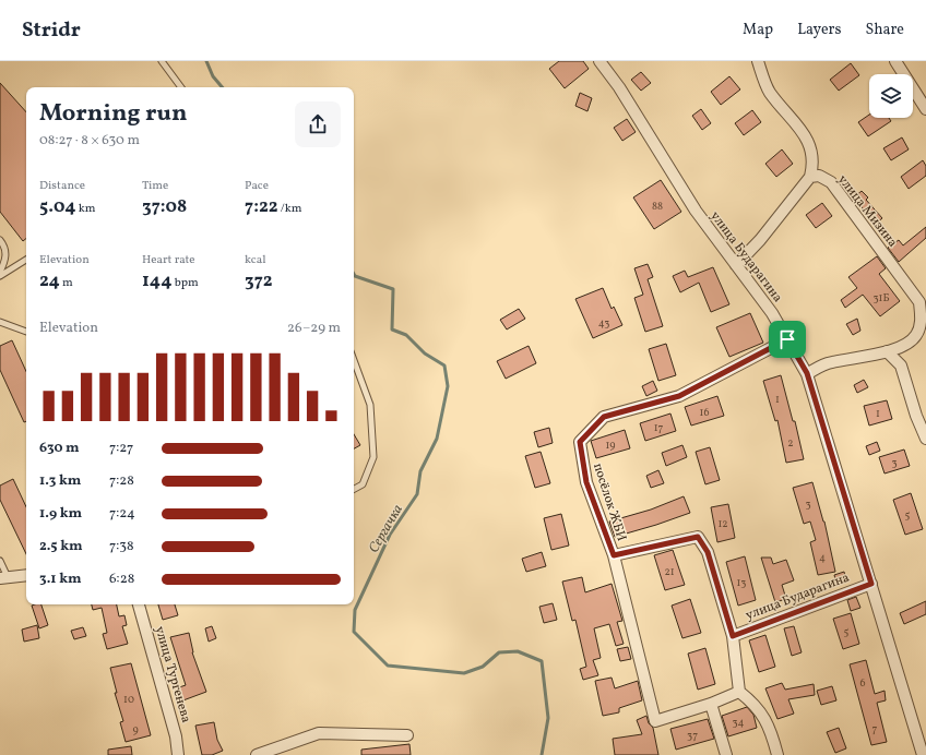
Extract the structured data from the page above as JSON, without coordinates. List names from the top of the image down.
{
  "streets": {
    "street": [
      "улица Мизина",
      "улица Бударагина",
      "посёлок ЖБИ",
      "улица Тургенева"
    ]
  },
  "crossings": [
    ["улица Мизина", "улица Бударагина"],
    ["улица Бударагина", "посёлок ЖБИ"]
  ],
  "water": ["Сергачка"],
  "house_numbers": [
    "88",
    "31Б",
    "43",
    "1",
    "16",
    "1",
    "17",
    "2",
    "19",
    "3",
    "3",
    "5",
    "12",
    "4",
    "21",
    "13",
    "5",
    "6",
    "10",
    "34",
    "7",
    "9",
    "37"
  ],
  "page": {
    "header": "Stridr",
    "nav": ["Map", "Layers", "Share"],
    "heading": ["Morning run", "08:27 · 8 × 630 m"],
    "stats": [
      ["Distance", "5.04 km"],
      ["Time", "37:08"],
      ["Pace", "7:22 /km"],
      ["Elevation", "24 m"],
      ["Heart rate", "144 bpm"],
      ["kcal", "372"]
    ],
    "chart": ["Elevation", "26–29 m"],
    "list": [
      {
        "name": "630 m",
        "note": "7:27"
      },
      {
        "name": "1.3 km",
        "note": "7:28"
      },
      {
        "name": "1.9 km",
        "note": "7:24"
      },
      {
        "name": "2.5 km",
        "note": "7:38"
      },
      {
        "name": "3.1 km",
        "note": "6:28"
      }
    ]
  }
}
